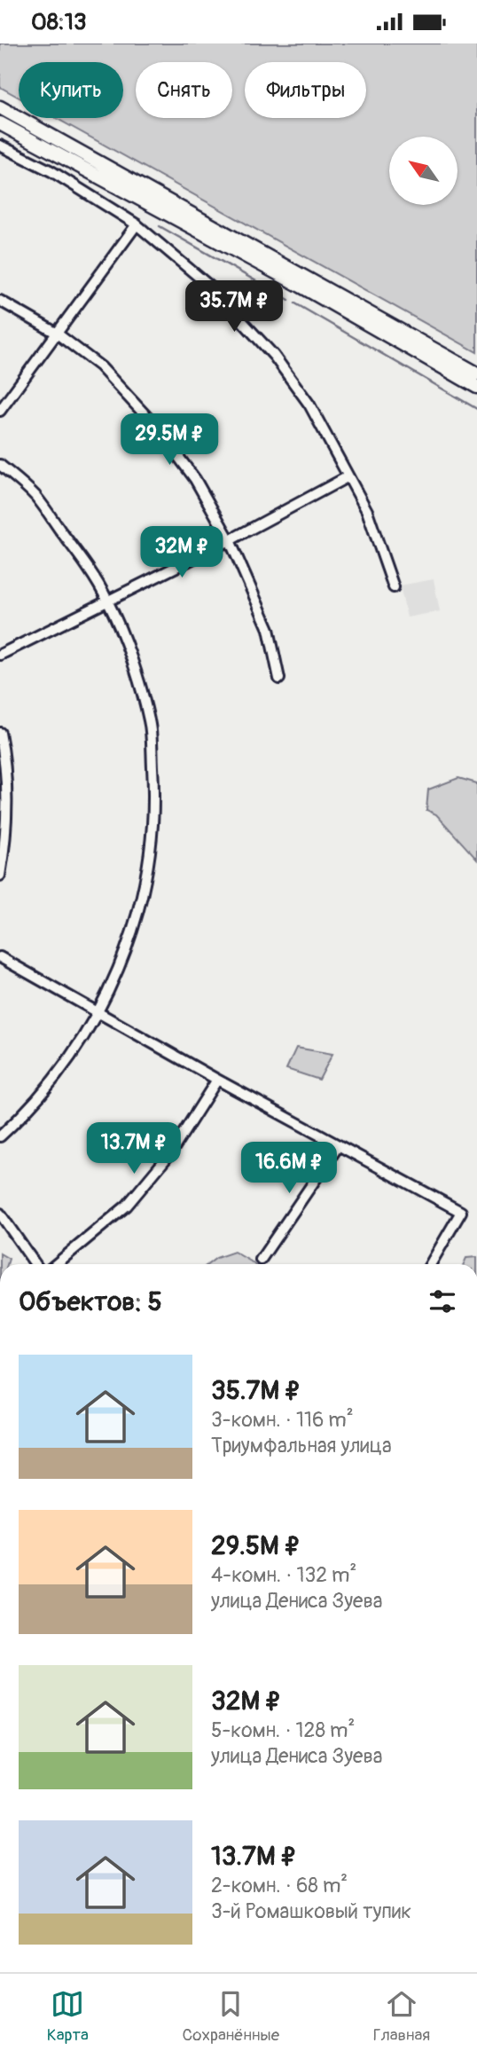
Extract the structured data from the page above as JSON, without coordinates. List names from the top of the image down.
{
  "north": "top left",
  "page": {
    "status": "08:13",
    "chip": ["Купить", "Снять", "Фильтры"],
    "price": [
      "35.7M ₽",
      "29.5M ₽",
      "32M ₽",
      "13.7M ₽",
      "16.6M ₽"
    ],
    "heading": "Объектов: 5",
    "list": [
      {
        "name": "35.7M ₽",
        "note": "3-комн. · 116 m² · Триумфальная улица"
      },
      {
        "name": "29.5M ₽",
        "note": "4-комн. · 132 m² · улица Дениса Зуева"
      },
      {
        "name": "32M ₽",
        "note": "5-комн. · 128 m² · улица Дениса Зуева"
      },
      {
        "name": "13.7M ₽",
        "note": "2-комн. · 68 m² · 3-й Ромашковый тупик"
      }
    ],
    "tabs": ["Карта", "Сохранённые", "Главная"]
  }
}
